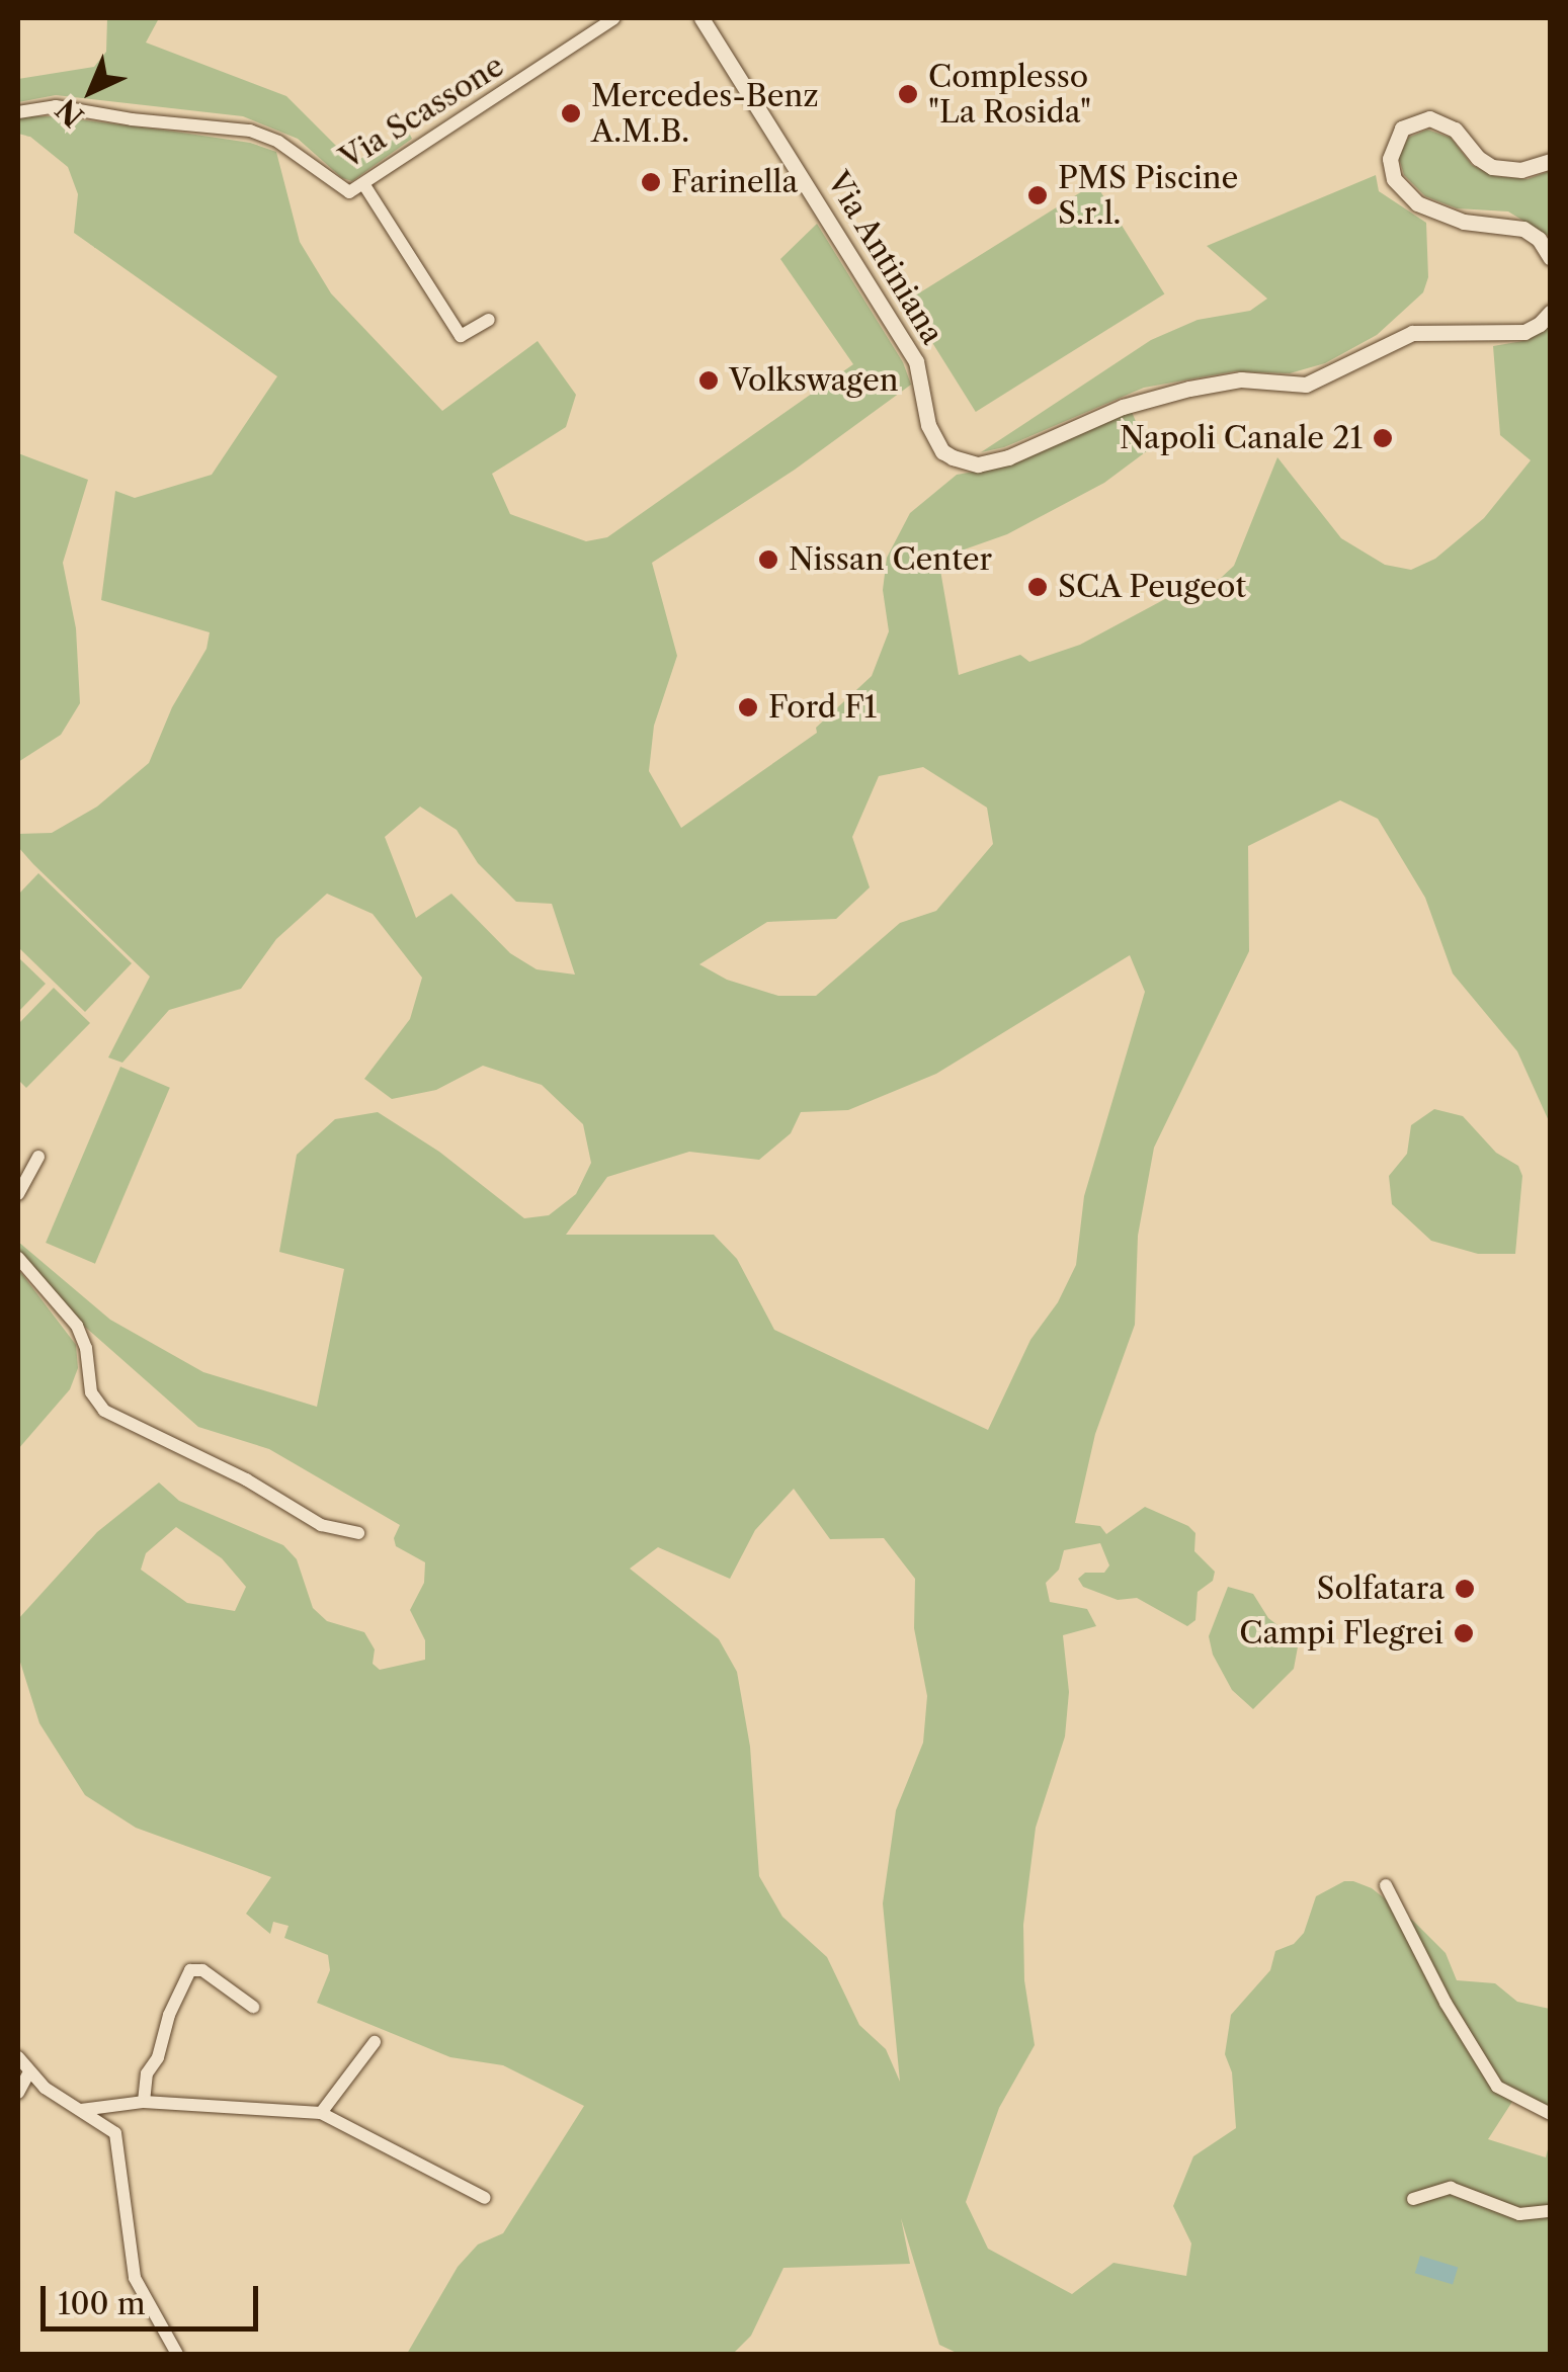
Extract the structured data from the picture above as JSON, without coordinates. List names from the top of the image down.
{
  "streets": {
    "street": ["Via Scassone", "Via Antiniana"]
  },
  "places": [
    "Complesso \"La Rosida\"",
    "Mercedes-Benz A.M.B.",
    "Farinella",
    "PMS Piscine S.r.l.",
    "Volkswagen",
    "Napoli Canale 21",
    "Nissan Center",
    "SCA Peugeot",
    "Ford F1",
    "Solfatara",
    "Campi Flegrei"
  ],
  "scale_bar": "100 m",
  "north": "bottom left"
}
